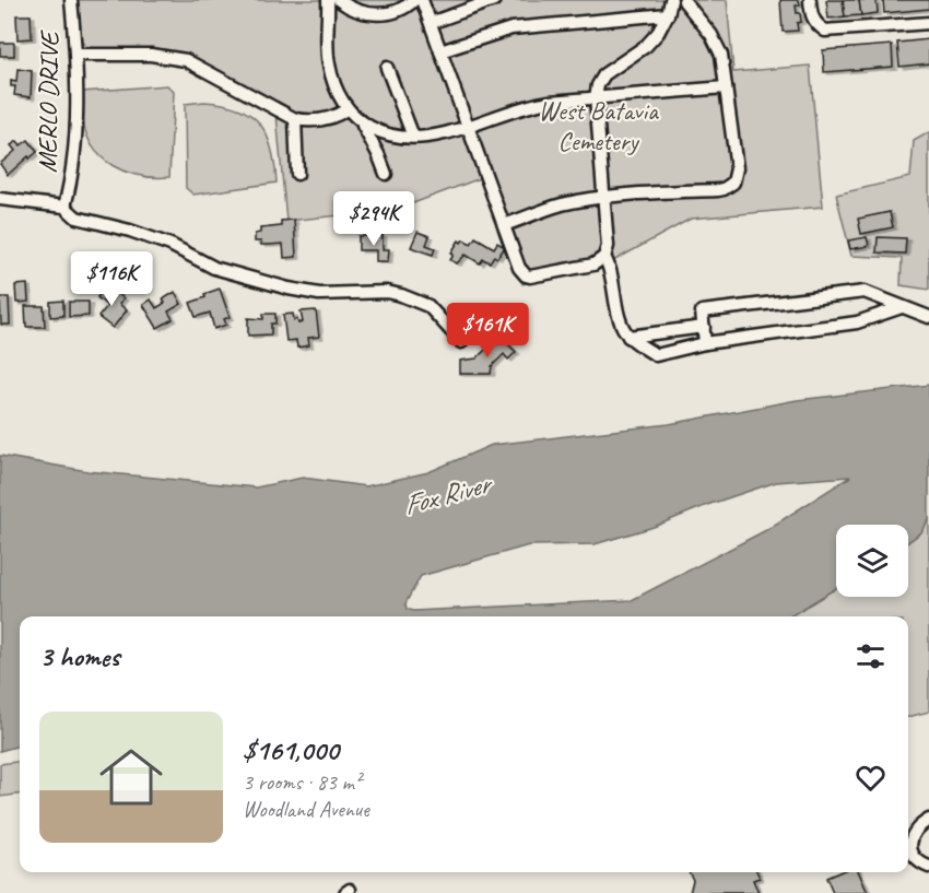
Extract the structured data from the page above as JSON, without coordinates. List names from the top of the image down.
{
  "streets": {
    "street": ["MERLO DRIVE"]
  },
  "water": ["Fox River"],
  "parks": ["West Batavia Cemetery"],
  "page": {
    "price": ["$294K", "$116K", "$161K"],
    "heading": "3 homes",
    "list": [
      {
        "name": "$161,000",
        "note": "3 rooms · 83 m² · Woodland Avenue"
      }
    ]
  }
}
